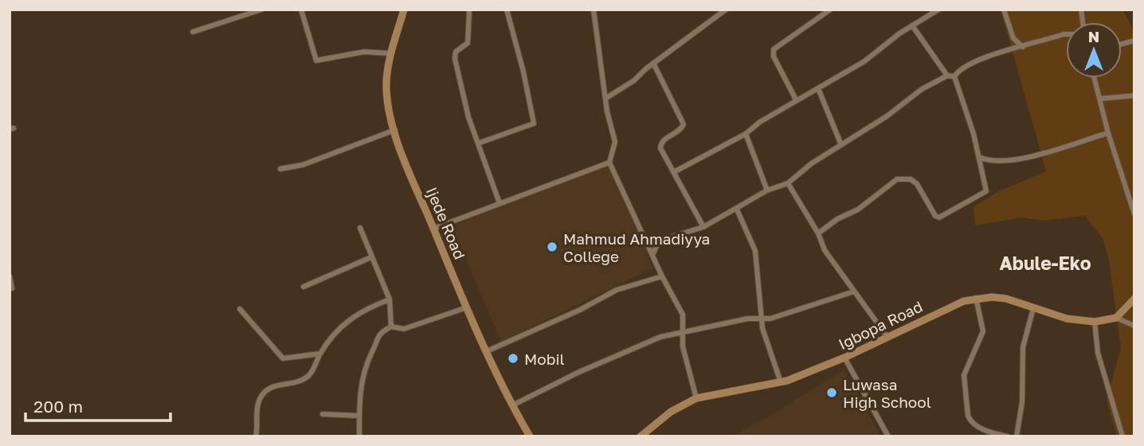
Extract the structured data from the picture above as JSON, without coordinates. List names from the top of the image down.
{
  "streets": {
    "street": ["Ijede Road", "Igbopa Road"]
  },
  "districts": ["Abule-Eko"],
  "places": ["Mahmud Ahmadiyya College", "Mobil", "Luwasa High School"],
  "scale_bar": "200 m",
  "north": "top"
}
